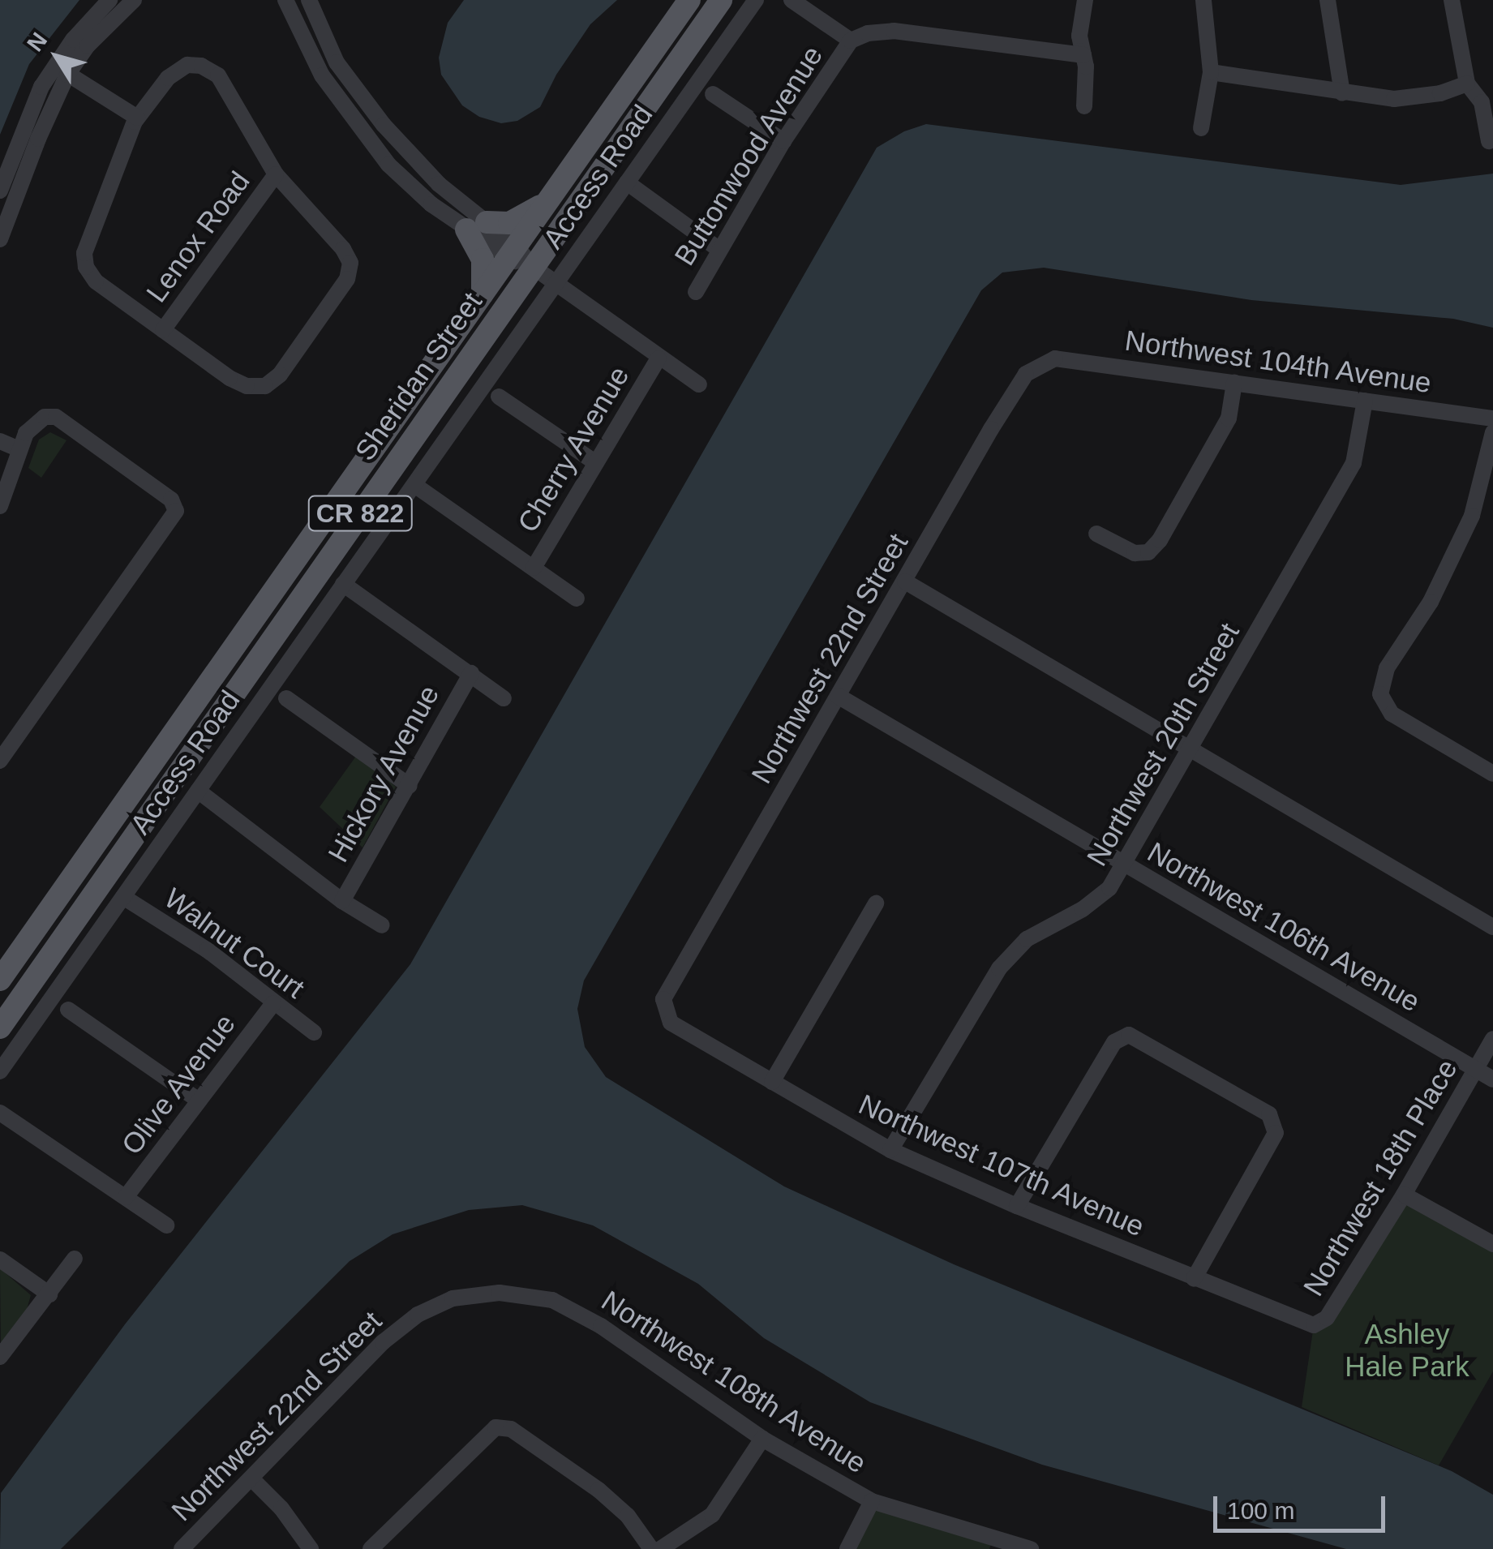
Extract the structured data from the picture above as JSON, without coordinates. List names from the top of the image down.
{
  "streets": {
    "main road": ["Sheridan Street", "CR 822"],
    "street": [
      "Buttonwood Avenue",
      "Access Road",
      "Lenox Road",
      "Northwest 104th Avenue",
      "Cherry Avenue",
      "Northwest 22nd Street",
      "Northwest 20th Street",
      "Hickory Avenue",
      "Northwest 106th Avenue",
      "Walnut Court",
      "Olive Avenue",
      "Northwest 107th Avenue",
      "Northwest 18th Place",
      "Northwest 108th Avenue"
    ]
  },
  "crossings": [
    ["Access Road", "Walnut Court"],
    ["Northwest 104th Avenue", "Northwest 22nd Street"],
    ["Northwest 104th Avenue", "Northwest 20th Street"],
    ["Northwest 22nd Street", "Northwest 106th Avenue"],
    ["Northwest 22nd Street", "Northwest 107th Avenue"],
    ["Northwest 22nd Street", "Northwest 108th Avenue"],
    ["Northwest 20th Street", "Northwest 106th Avenue"],
    ["Northwest 20th Street", "Northwest 107th Avenue"],
    ["Northwest 106th Avenue", "Northwest 18th Place"],
    ["Walnut Court", "Olive Avenue"],
    ["Northwest 107th Avenue", "Northwest 18th Place"]
  ],
  "parks": ["Ashley Hale Park"],
  "scale_bar": "100 m",
  "north": "top left"
}
